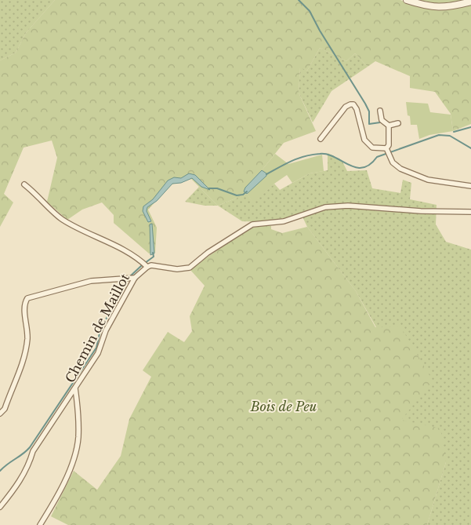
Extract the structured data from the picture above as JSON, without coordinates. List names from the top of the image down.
{
  "streets": {
    "street": ["Chemin de Maillot"]
  },
  "parks": ["Bois de Peu"]
}
